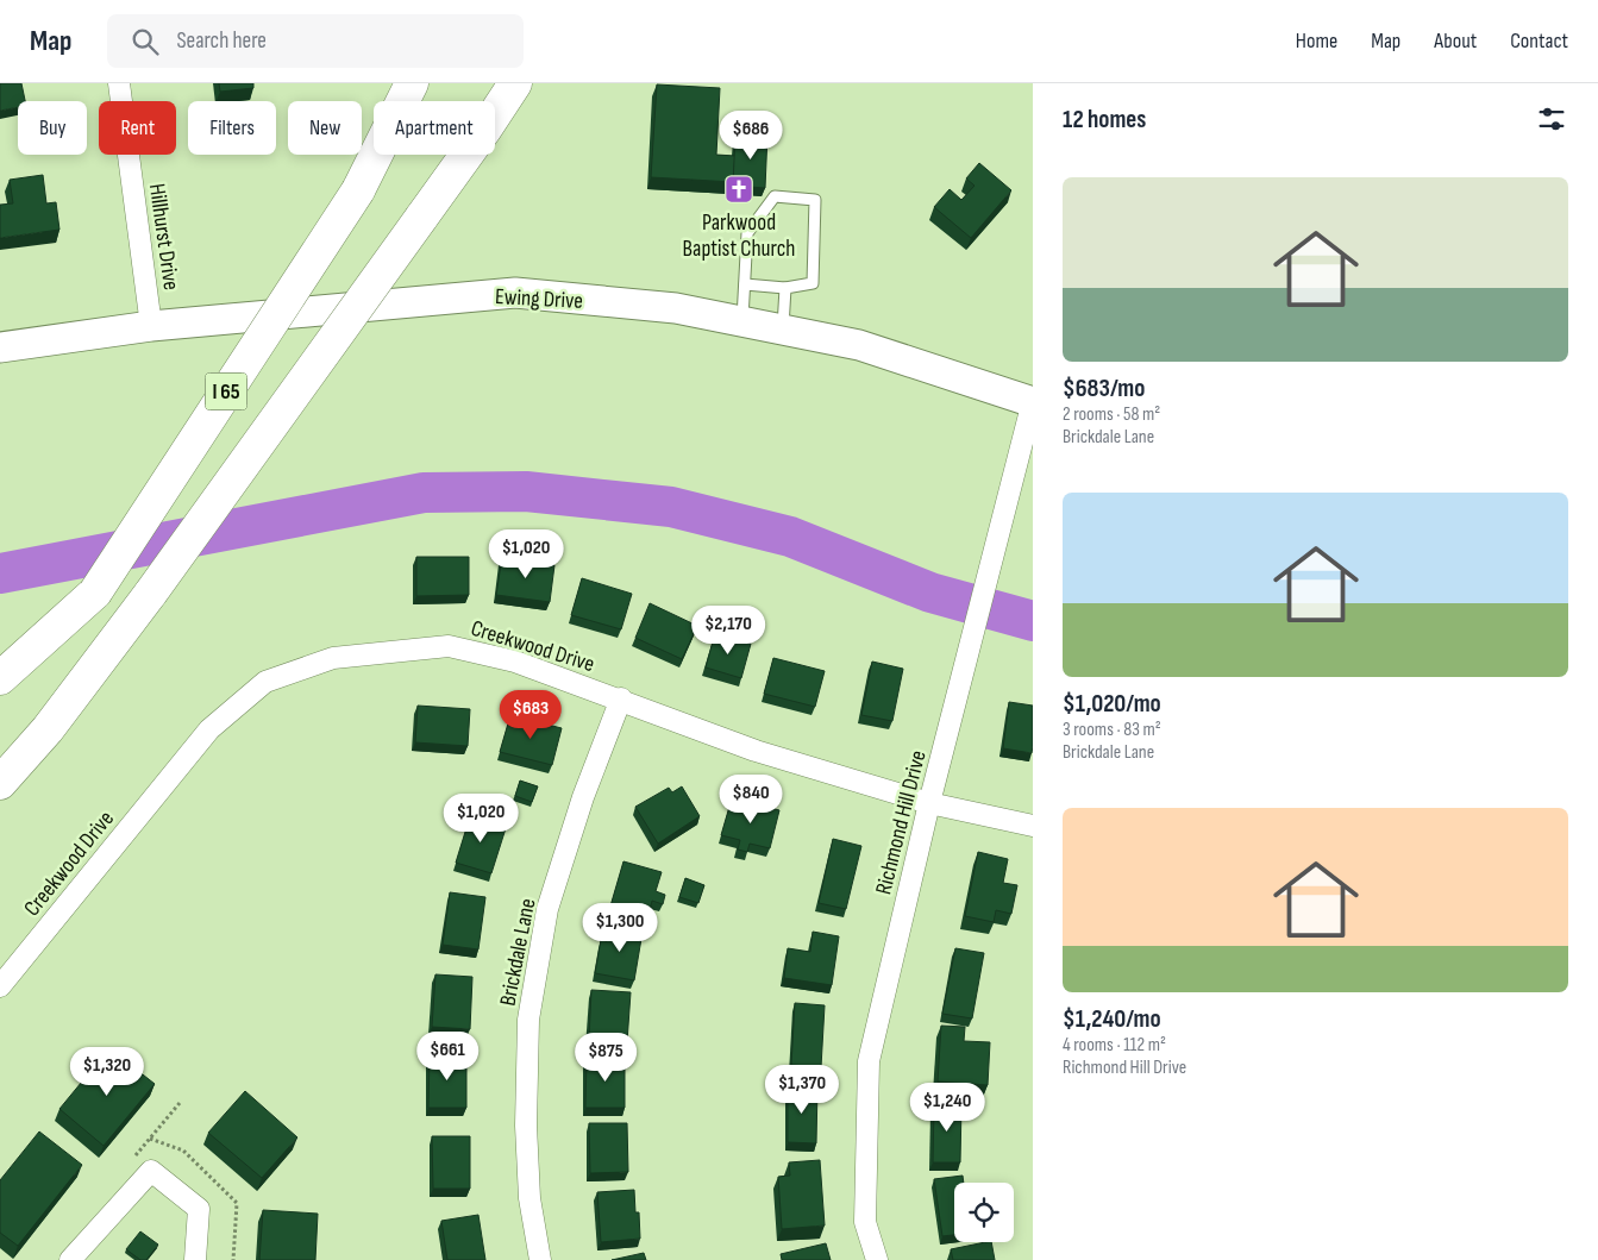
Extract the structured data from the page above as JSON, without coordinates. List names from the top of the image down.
{
  "streets": {
    "highway": ["I 65"],
    "main road": ["Ewing Drive"],
    "street": [
      "Hillhurst Drive",
      "Creekwood Drive",
      "Richmond Hill Drive",
      "Brickdale Lane"
    ]
  },
  "crossings": [
    ["Hillhurst Drive", "Ewing Drive"],
    ["Ewing Drive", "Richmond Hill Drive"],
    ["Creekwood Drive", "Richmond Hill Drive"],
    ["Creekwood Drive", "Brickdale Lane"]
  ],
  "places": {
    "church": ["Parkwood Baptist Church"]
  },
  "page": {
    "header": "Map",
    "search": "Search here",
    "nav": [
      "Home",
      "Map",
      "About",
      "Contact"
    ],
    "heading": "12 homes",
    "chip": [
      "Buy",
      "Rent",
      "Filters",
      "New",
      "Apartment"
    ],
    "price": [
      "$686",
      "$1,020",
      "$2,170",
      "$683",
      "$840",
      "$1,020",
      "$1,300",
      "$661",
      "$875",
      "$1,320",
      "$1,370",
      "$1,240"
    ],
    "list": [
      {
        "name": "$683/mo",
        "note": "2 rooms · 58 m² · Brickdale Lane"
      },
      {
        "name": "$1,020/mo",
        "note": "3 rooms · 83 m² · Brickdale Lane"
      },
      {
        "name": "$1,240/mo",
        "note": "4 rooms · 112 m² · Richmond Hill Drive"
      }
    ]
  }
}
